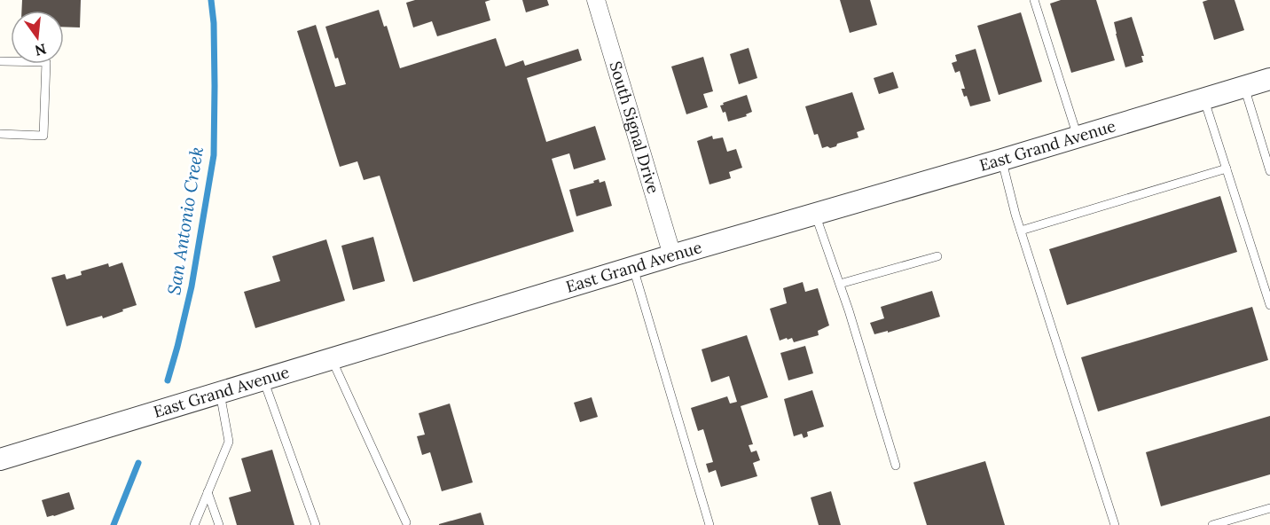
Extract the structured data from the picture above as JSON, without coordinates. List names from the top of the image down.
{
  "streets": {
    "street": ["South Signal Drive", "East Grand Avenue"]
  },
  "crossings": [
    ["South Signal Drive", "East Grand Avenue"]
  ],
  "water": ["San Antonio Creek"],
  "north": "bottom"
}
